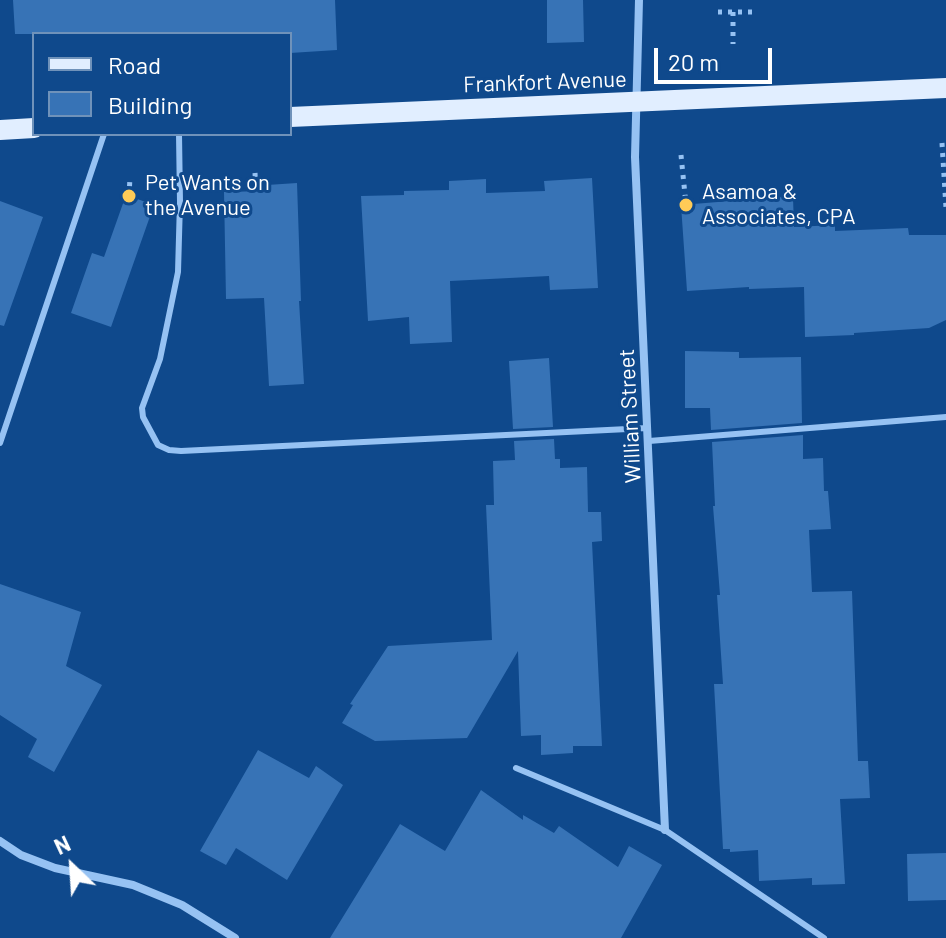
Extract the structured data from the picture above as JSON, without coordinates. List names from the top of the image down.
{
  "streets": {
    "main road": ["Frankfort Avenue"],
    "street": ["William Street"]
  },
  "crossings": [
    ["Frankfort Avenue", "William Street"]
  ],
  "places": ["Pet Wants on the Avenue", "Asamoa & Associates, CPA"],
  "legend": ["Road", "Building"],
  "scale_bar": "20 m",
  "north": "top left"
}
